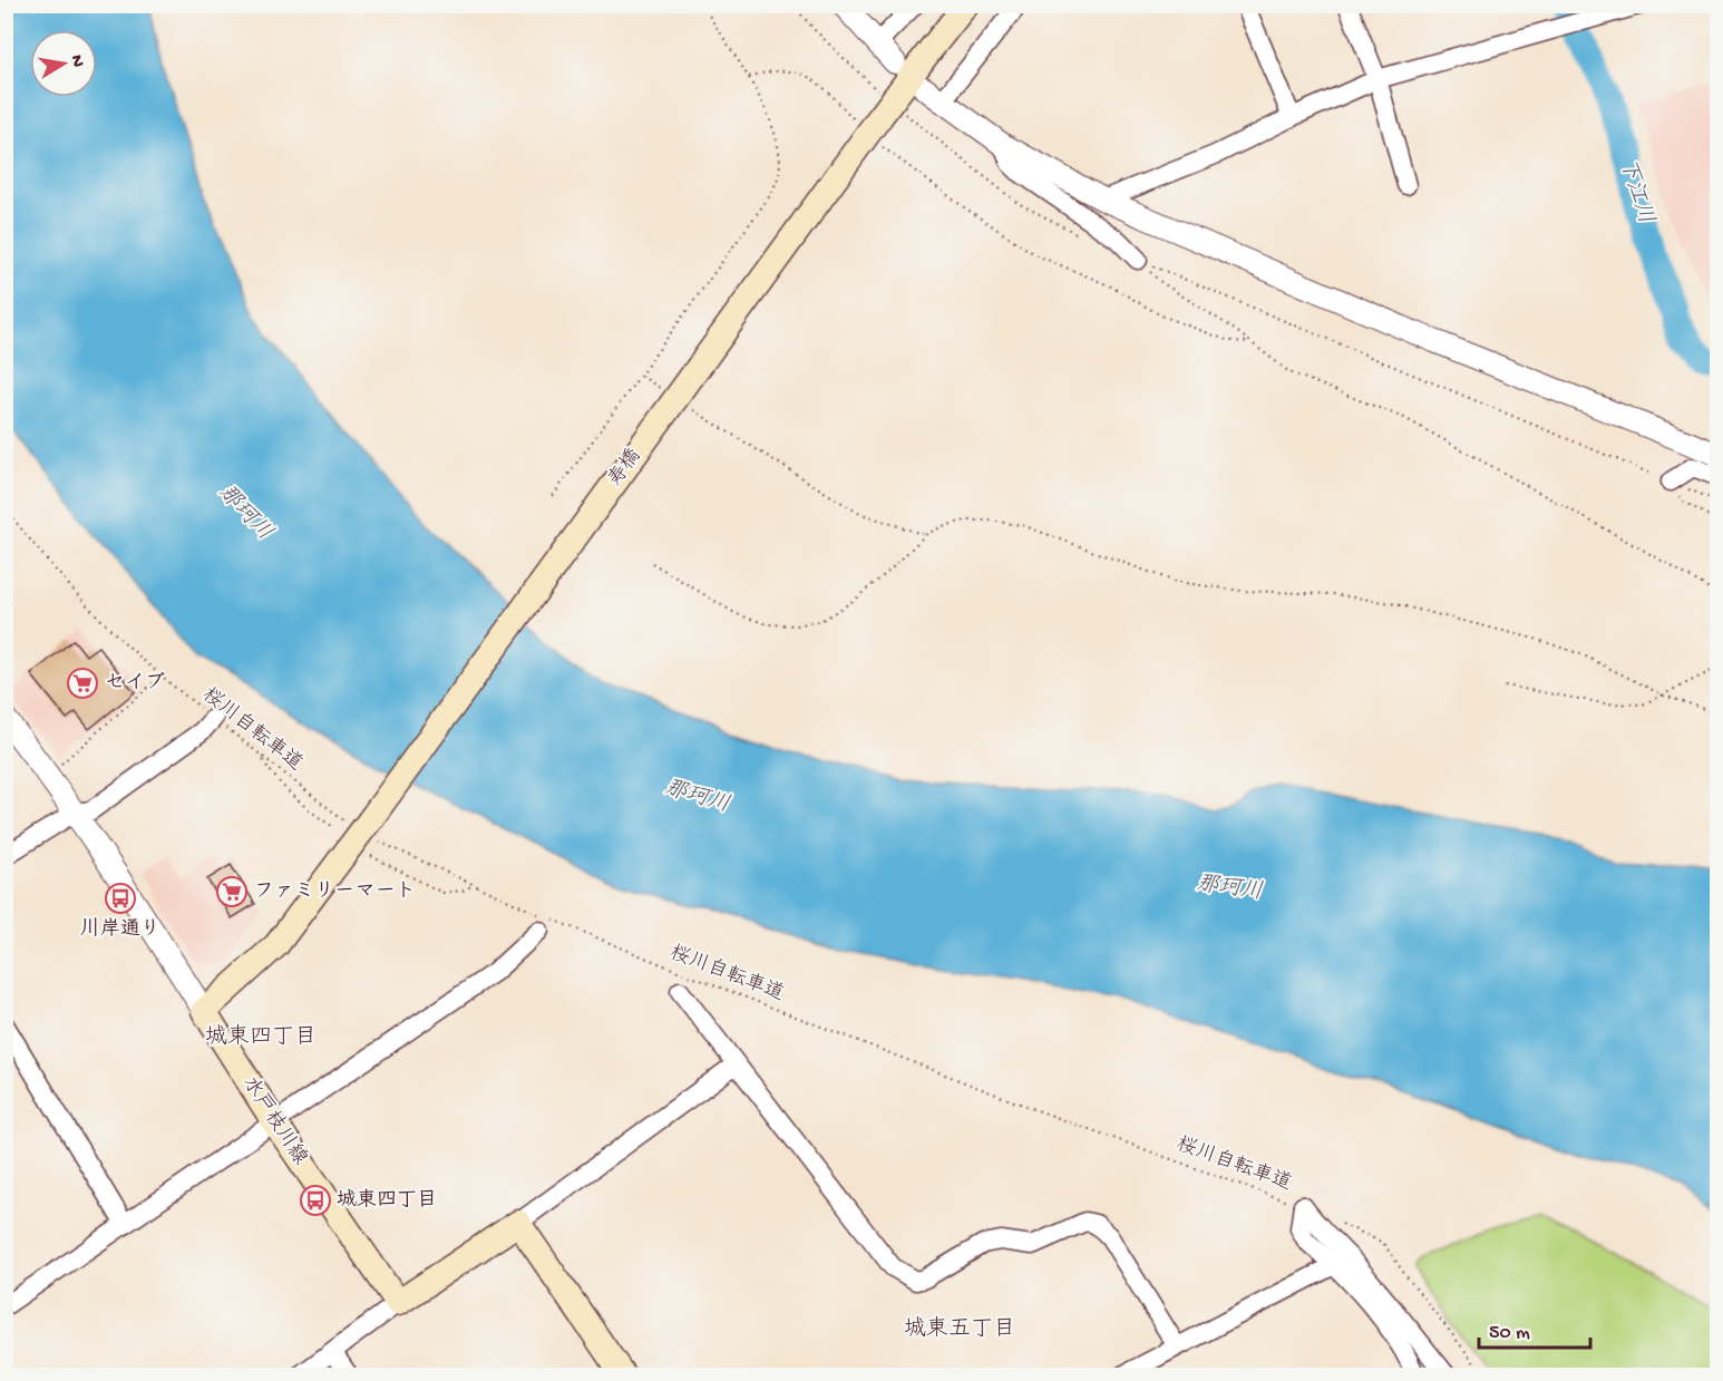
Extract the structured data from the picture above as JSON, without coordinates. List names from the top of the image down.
{
  "streets": {
    "main road": ["寿橋", "水戸枝川線"],
    "path": ["桜川自転車道"]
  },
  "crossings": [
    ["寿橋", "桜川自転車道"]
  ],
  "districts": ["城東四丁目", "城東五丁目"],
  "water": ["下江川", "那珂川"],
  "places": {
    "supermarket": ["セイブ", "ファミリーマート"],
    "bus stop": ["川岸通り", "城東四丁目"]
  },
  "scale_bar": "50 m",
  "north": "right"
}
